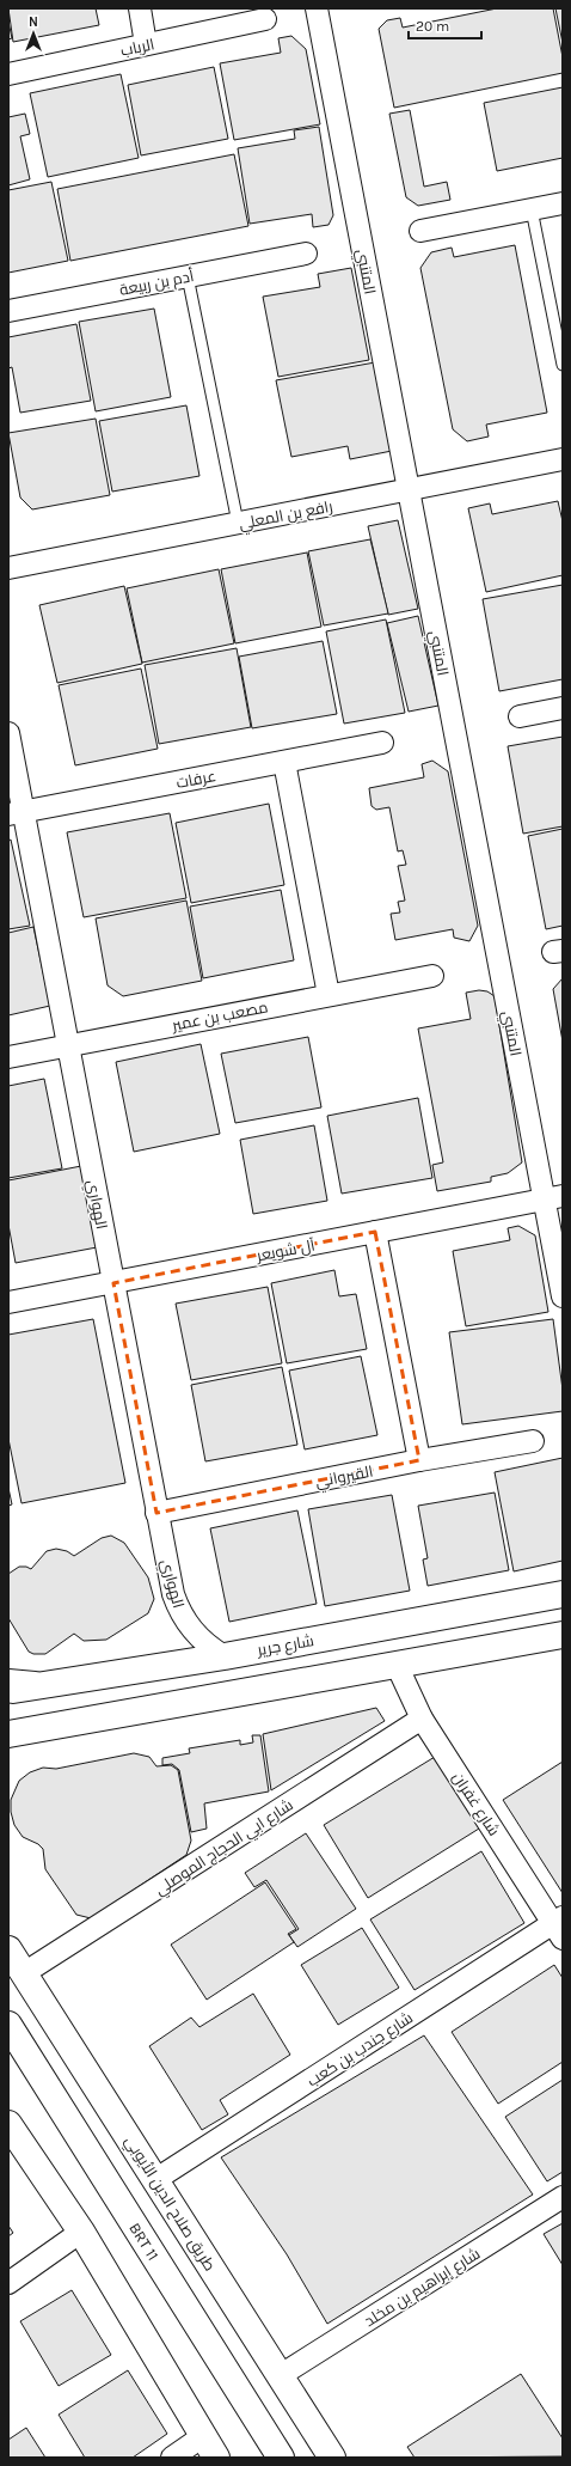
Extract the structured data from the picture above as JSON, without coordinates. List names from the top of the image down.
{
  "streets": {
    "main road": ["شارع جرير", "طريق صلاح الدين الأيوبي", "BRT 11"],
    "street": [
      "الرباب",
      "المتنبي",
      "أدم بن ربيعة",
      "رافع بن المعلي",
      "عرفات",
      "مصعب بن عمير",
      "الهواري",
      "آل شويعر",
      "القيرواني",
      "شارع غفران",
      "شارع ابي الحجاج الموصلي",
      "شارع جندب بن كعب",
      "شارع إبراهيم بن مخلد"
    ]
  },
  "crossings": [
    ["المتنبي", "رافع بن المعلي"],
    ["المتنبي", "آل شويعر"],
    ["عرفات", "الهواري"],
    ["مصعب بن عمير", "الهواري"],
    ["الهواري", "آل شويعر"],
    ["الهواري", "القيرواني"],
    ["الهواري", "شارع جرير"],
    ["شارع غفران", "شارع ابي الحجاج الموصلي"],
    ["شارع غفران", "شارع جندب بن كعب"],
    ["شارع ابي الحجاج الموصلي", "طريق صلاح الدين الأيوبي"],
    ["شارع جندب بن كعب", "طريق صلاح الدين الأيوبي"],
    ["طريق صلاح الدين الأيوبي", "شارع إبراهيم بن مخلد"]
  ],
  "scale_bar": "20 m",
  "north": "top"
}
